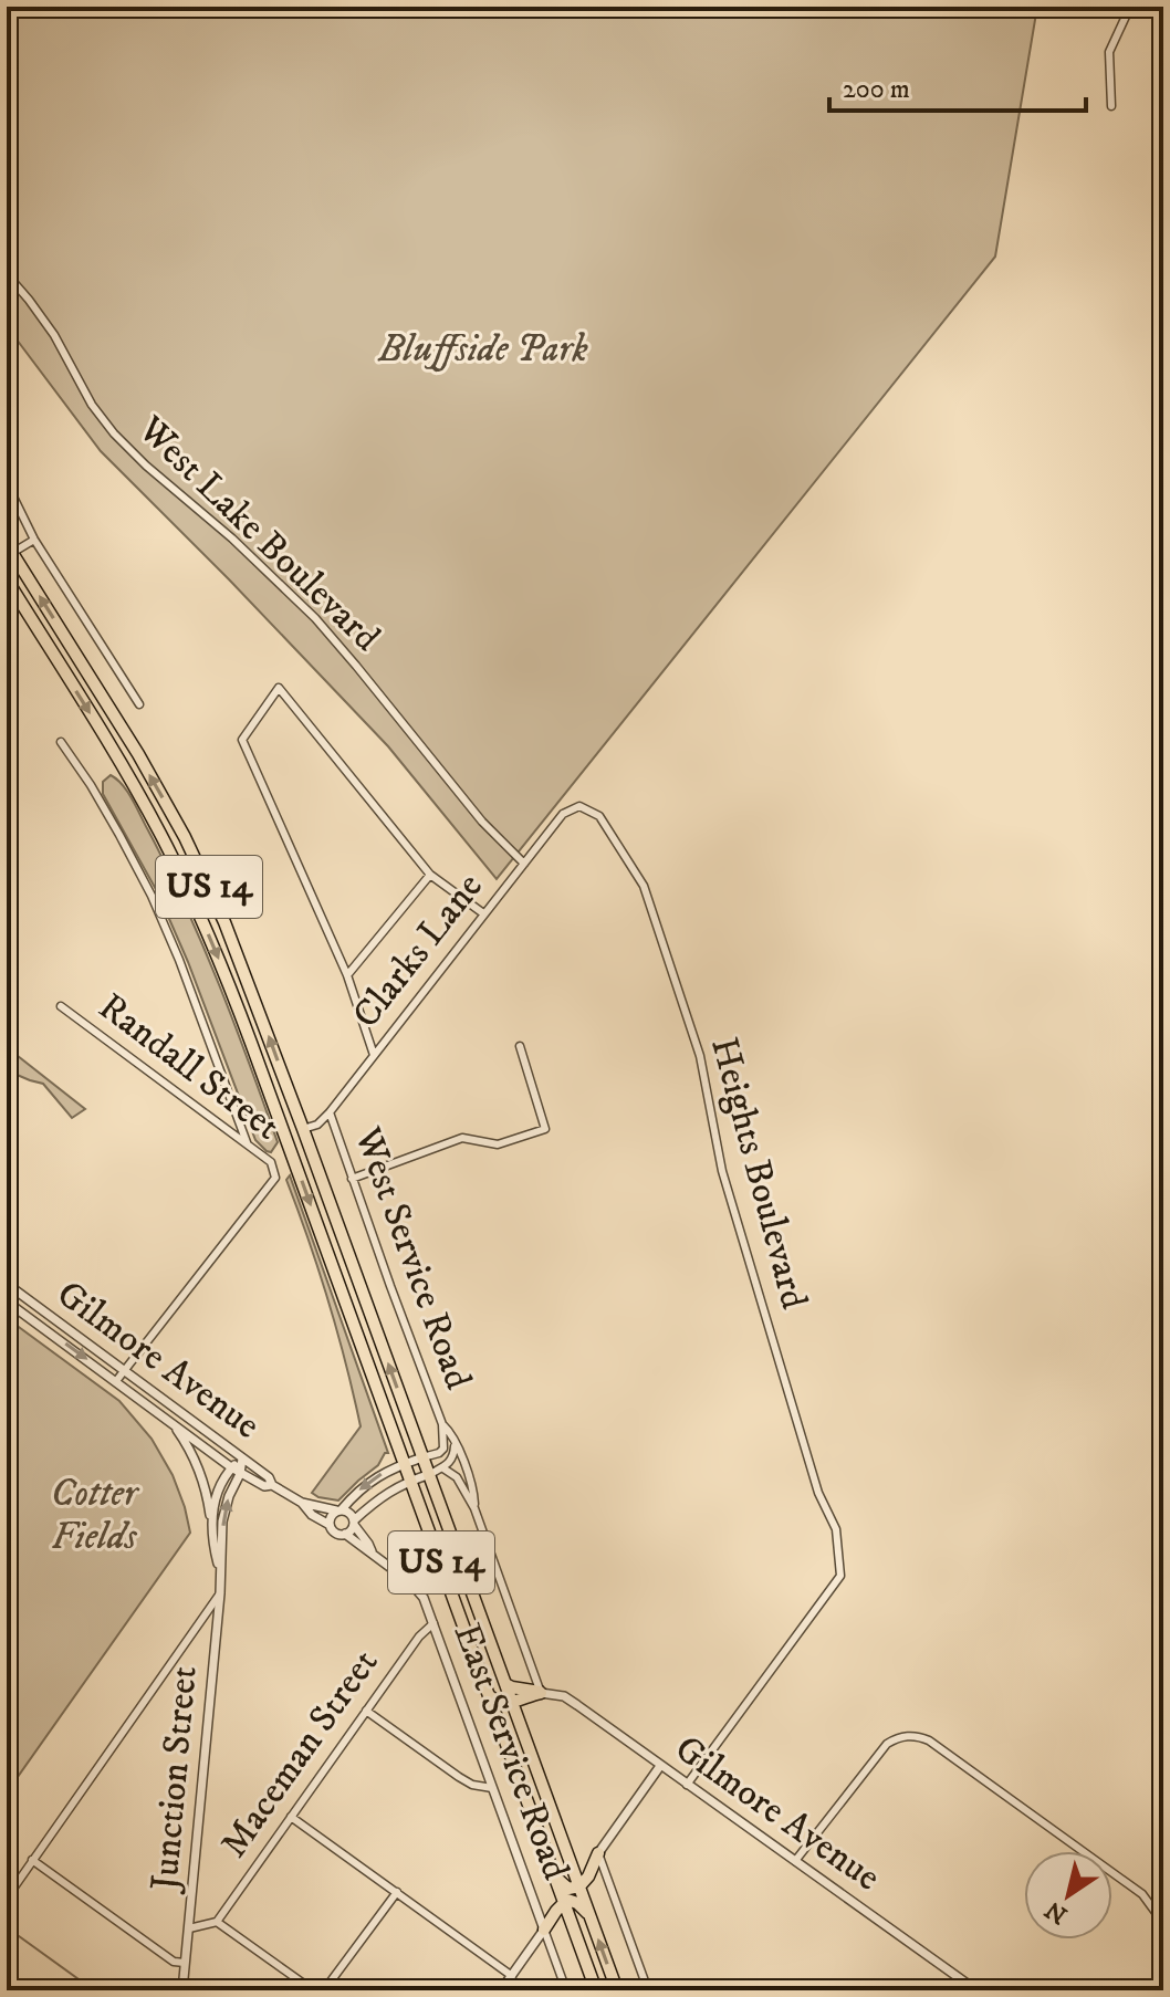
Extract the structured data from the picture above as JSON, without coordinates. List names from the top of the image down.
{
  "streets": {
    "highway": ["US 14"],
    "street": [
      "West Lake Boulevard",
      "Clarks Lane",
      "Randall Street",
      "Heights Boulevard",
      "West Service Road",
      "Gilmore Avenue",
      "East Service Road",
      "Maceman Street",
      "Junction Street"
    ]
  },
  "crossings": [
    ["West Lake Boulevard", "Clarks Lane"],
    ["US 14", "Clarks Lane"],
    ["US 14", "West Service Road"],
    ["Clarks Lane", "Heights Boulevard"],
    ["Clarks Lane", "West Service Road"],
    ["Randall Street", "Gilmore Avenue"],
    ["Heights Boulevard", "Gilmore Avenue"],
    ["West Service Road", "Gilmore Avenue"],
    ["Gilmore Avenue", "East Service Road"],
    ["Gilmore Avenue", "Junction Street"],
    ["East Service Road", "Maceman Street"]
  ],
  "parks": ["Bluffside Park", "Cotter Fields"],
  "scale_bar": "200 m",
  "north": "bottom left"
}
